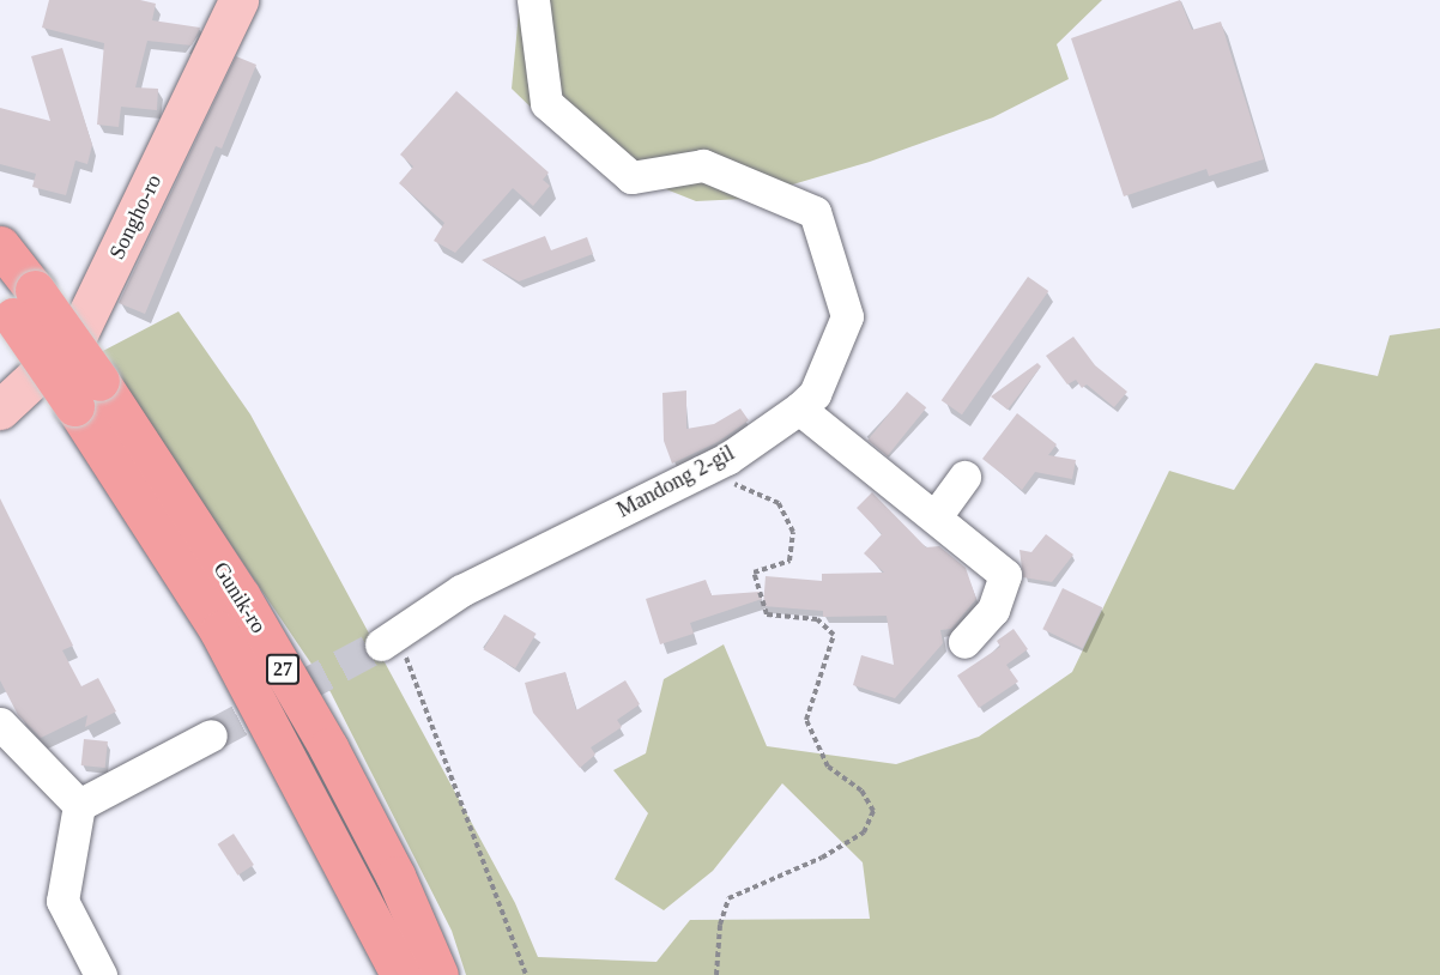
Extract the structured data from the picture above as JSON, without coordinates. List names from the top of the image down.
{
  "streets": {
    "highway": ["Gunik-ro", "27"],
    "main road": ["Songho-ro"],
    "street": ["Mandong 2-gil"]
  }
}
